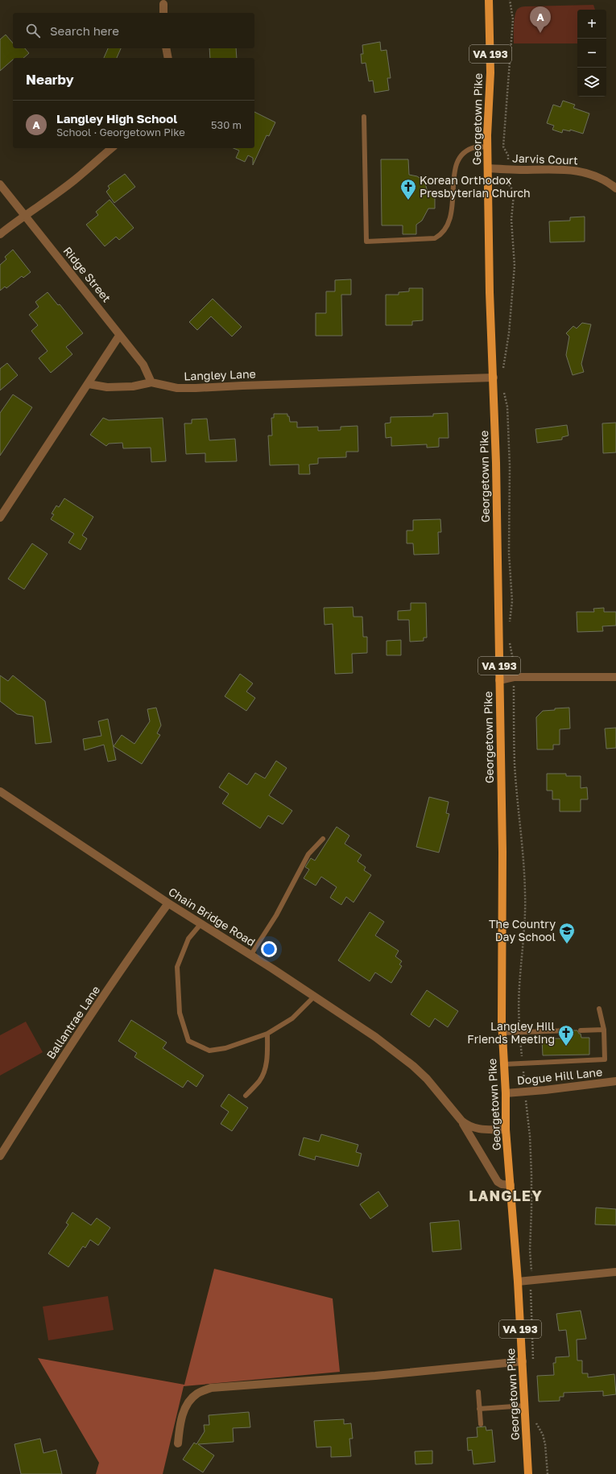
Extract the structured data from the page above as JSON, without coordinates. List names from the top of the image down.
{
  "streets": {
    "main road": ["VA 193", "Georgetown Pike"],
    "street": [
      "Jarvis Court",
      "Ridge Street",
      "Langley Lane",
      "Chain Bridge Road",
      "Ballantrae Lane",
      "Dogue Hill Lane"
    ]
  },
  "crossings": [
    ["Georgetown Pike", "Jarvis Court"],
    ["Georgetown Pike", "Langley Lane"],
    ["Georgetown Pike", "Chain Bridge Road"],
    ["Georgetown Pike", "Dogue Hill Lane"],
    ["Ridge Street", "Langley Lane"],
    ["Chain Bridge Road", "Ballantrae Lane"]
  ],
  "districts": ["LANGLEY"],
  "places": {
    "church": ["Korean Orthodox Presbyterian Church", "Langley Hill Friends Meeting"],
    "school or university": ["The Country Day School"]
  },
  "page": {
    "pins": "A",
    "map_buttons": ["+", "−"],
    "search": "Search here",
    "heading": "Nearby",
    "list": [
      {
        "mark": "A",
        "name": "Langley High School",
        "note": "School · Georgetown Pike",
        "value": "530 m"
      }
    ]
  }
}
